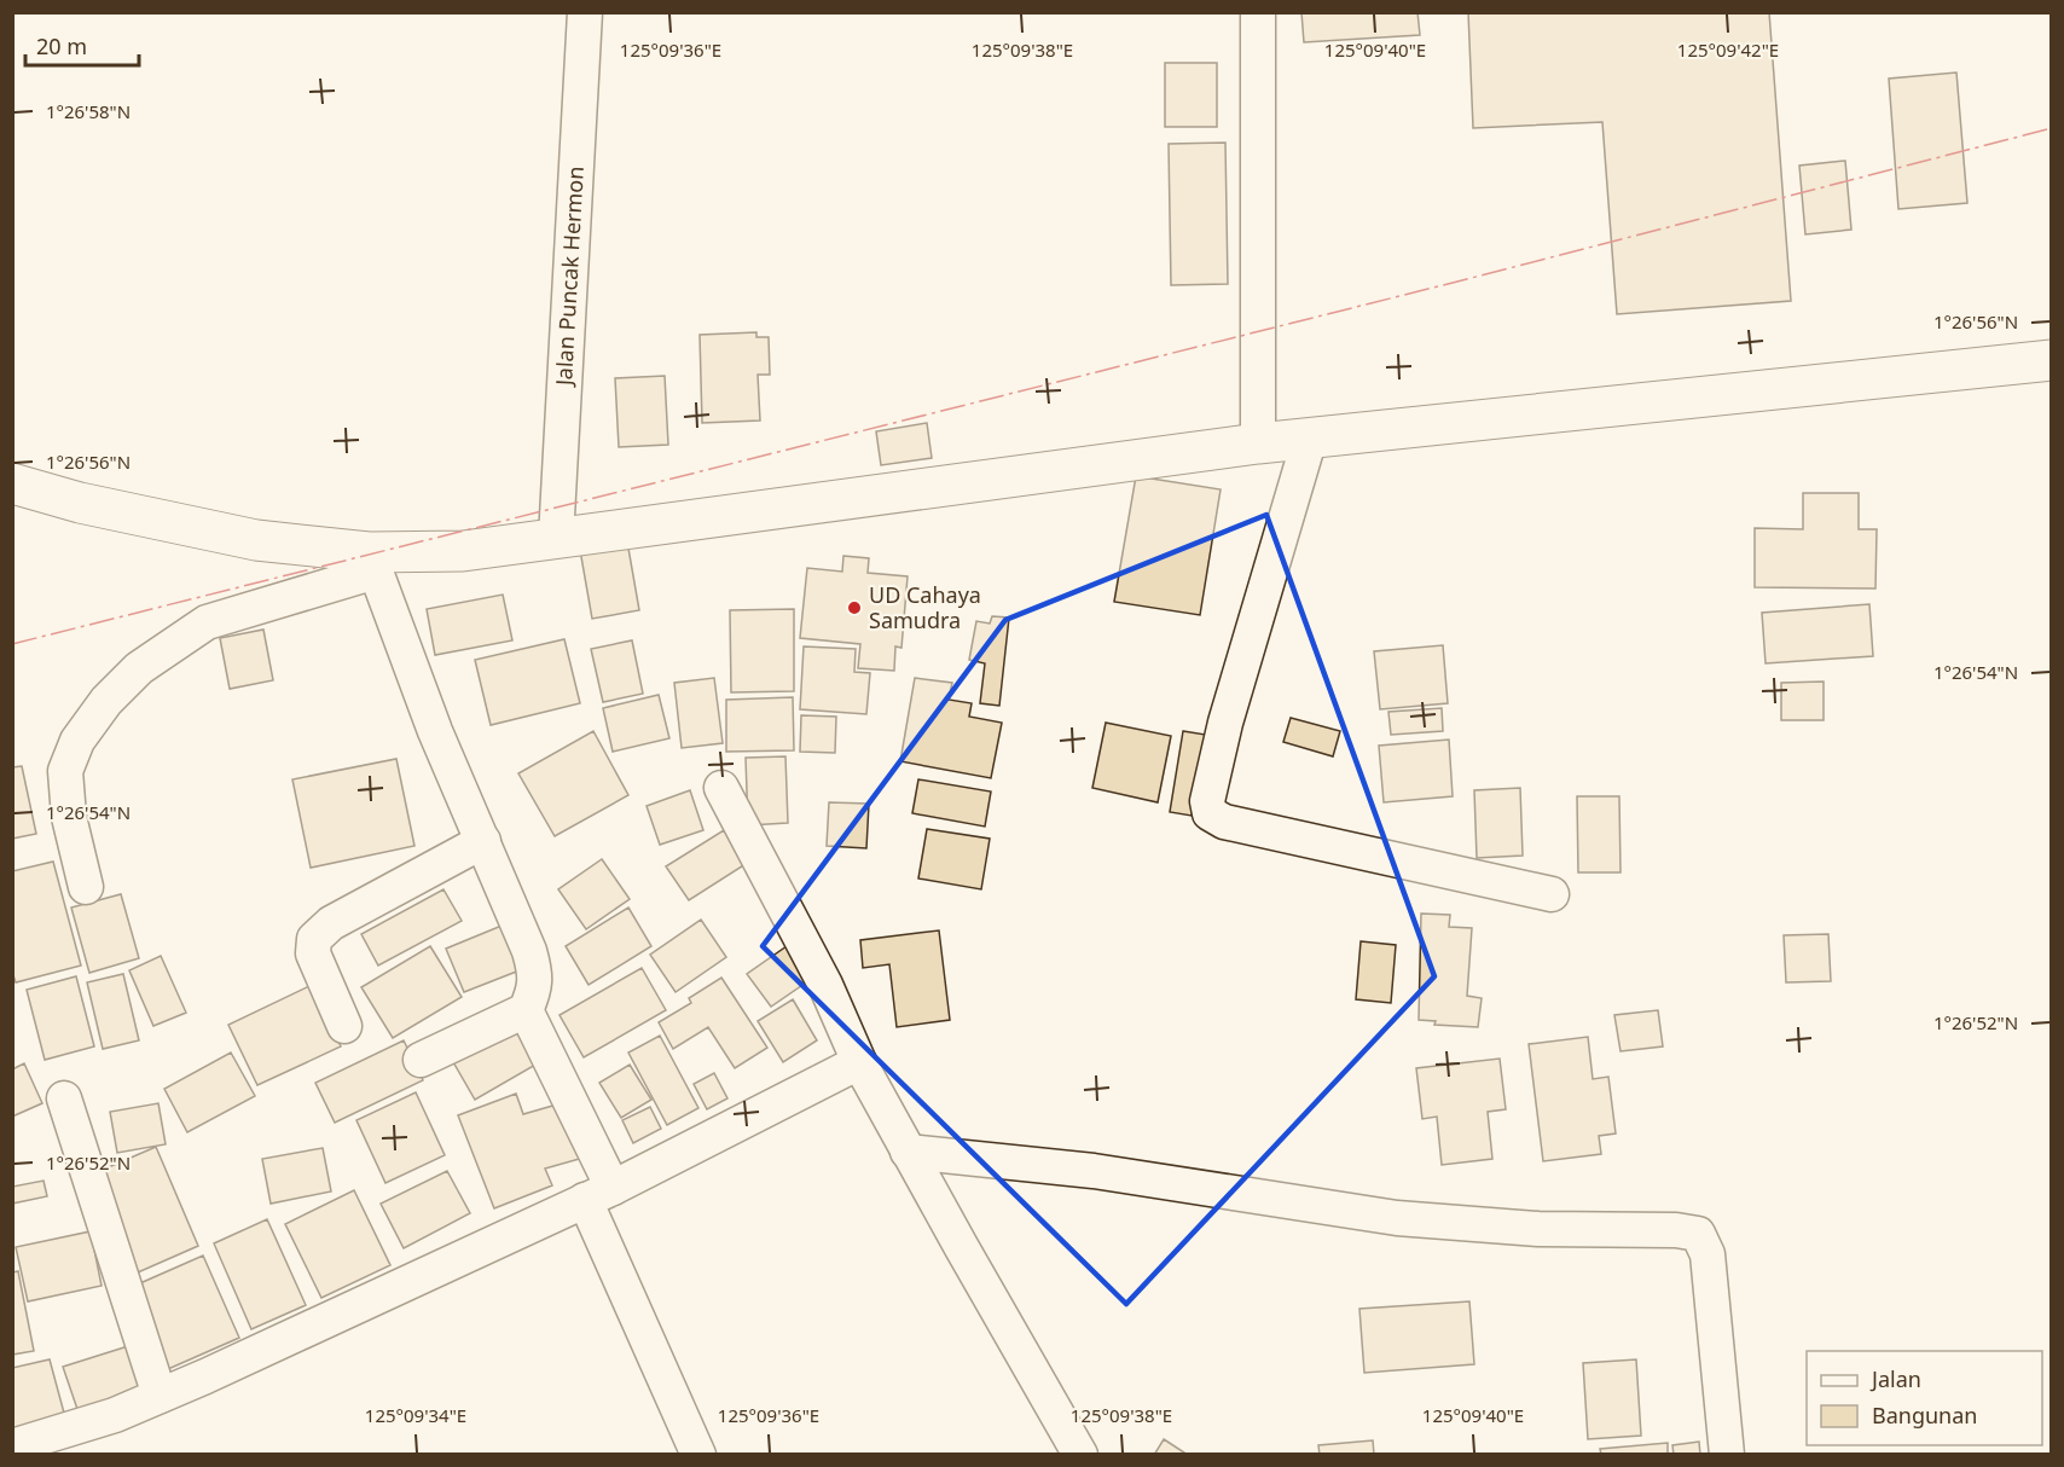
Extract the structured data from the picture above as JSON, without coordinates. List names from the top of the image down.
{
  "streets": {
    "street": ["Jalan Puncak Hermon"]
  },
  "places": ["UD Cahaya Samudra"],
  "legend": ["Jalan", "Bangunan"],
  "scale_bar": "20 m",
  "coordinates": [
    "125°09'36\"E",
    "125°09'38\"E",
    "125°09'40\"E",
    "125°09'42\"E",
    "1°26'58\"N",
    "1°26'56\"N",
    "1°26'54\"N",
    "1°26'52\"N",
    "125°09'34\"E"
  ]
}
